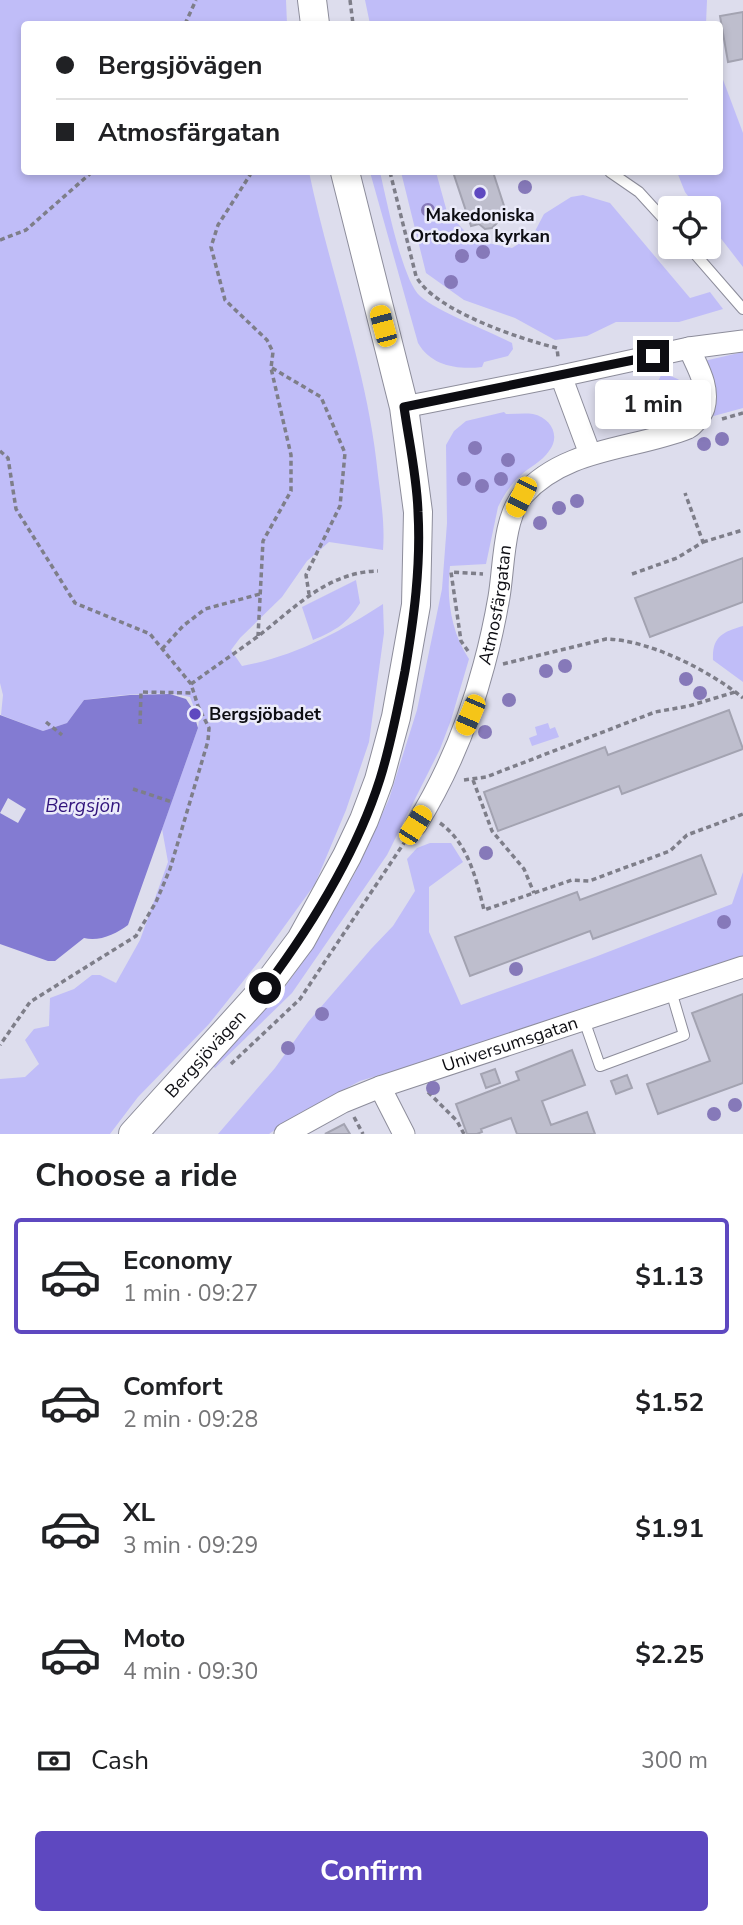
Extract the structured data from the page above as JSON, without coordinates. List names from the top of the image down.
{
  "streets": {
    "street": ["Atmosfärgatan", "Universumsgatan", "Bergsjövägen"]
  },
  "water": ["Bergsjön"],
  "places": ["Makedoniska Ortodoxa kyrkan", "Bergsjöbadet"],
  "page": {
    "banner": ["Bergsjövägen", "Atmosfärgatan"],
    "bubble": "1 min",
    "heading": "Choose a ride",
    "list": [
      {
        "name": "Economy",
        "note": "1 min · 09:27",
        "value": "$1.13"
      },
      {
        "name": "Comfort",
        "note": "2 min · 09:28",
        "value": "$1.52"
      },
      {
        "name": "XL",
        "note": "3 min · 09:29",
        "value": "$1.91"
      },
      {
        "name": "Moto",
        "note": "4 min · 09:30",
        "value": "$2.25"
      }
    ],
    "pay": ["Cash", "300 m"],
    "buttons": "Confirm"
  }
}
